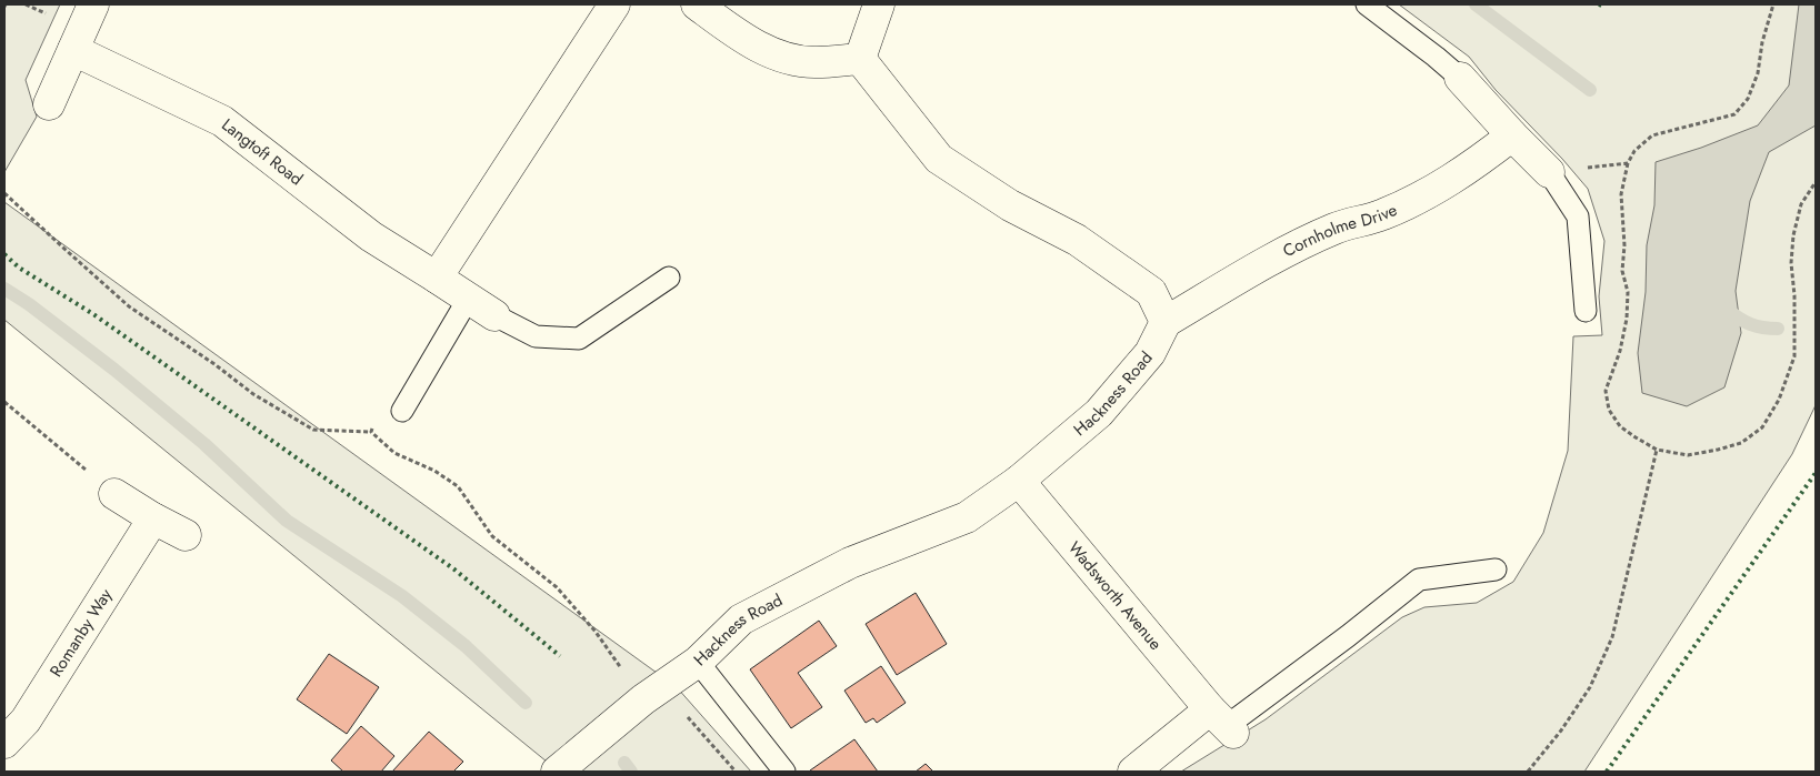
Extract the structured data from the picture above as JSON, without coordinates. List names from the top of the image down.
{
  "streets": {
    "street": [
      "Langtoft Road",
      "Cornholme Drive",
      "Hackness Road",
      "Wadsworth Avenue",
      "Romanby Way"
    ]
  },
  "crossings": [
    ["Cornholme Drive", "Hackness Road"],
    ["Hackness Road", "Wadsworth Avenue"]
  ]
}
